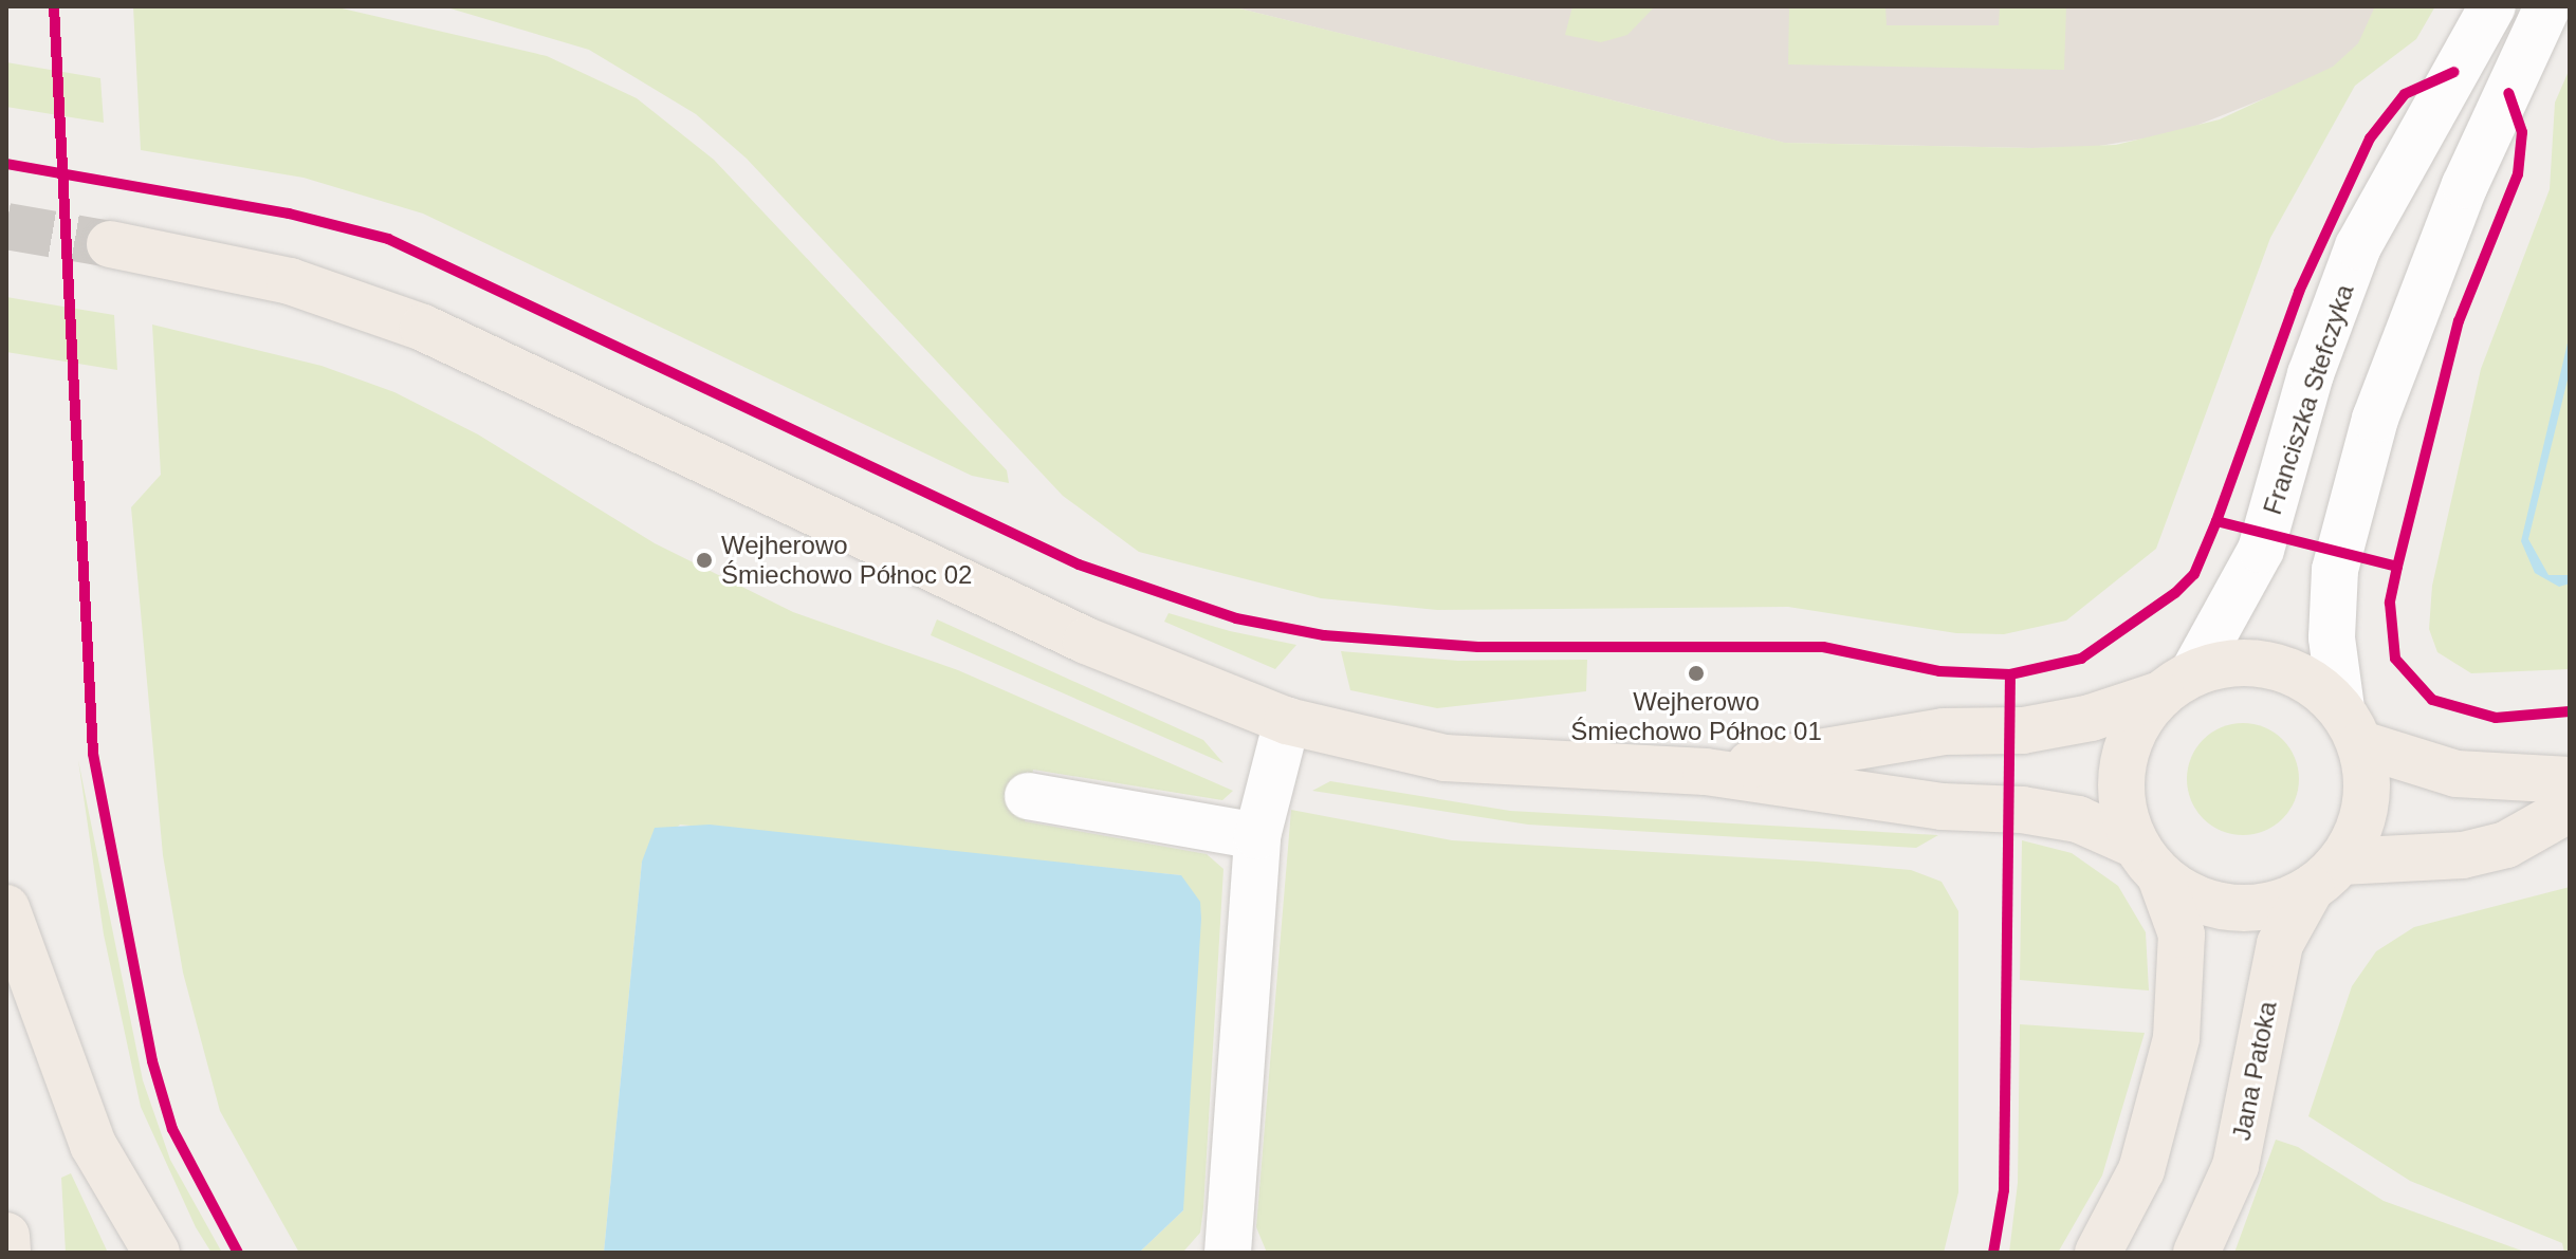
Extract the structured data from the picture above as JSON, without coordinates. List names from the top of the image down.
{
  "streets": {
    "main road": ["Jana Patoka"],
    "street": ["Franciszka Stefczyka"]
  },
  "crossings": [
    ["Franciszka Stefczyka", "Jana Patoka"]
  ],
  "places": ["Wejherowo Śmiechowo Północ 02", "Wejherowo Śmiechowo Północ 01"]
}
